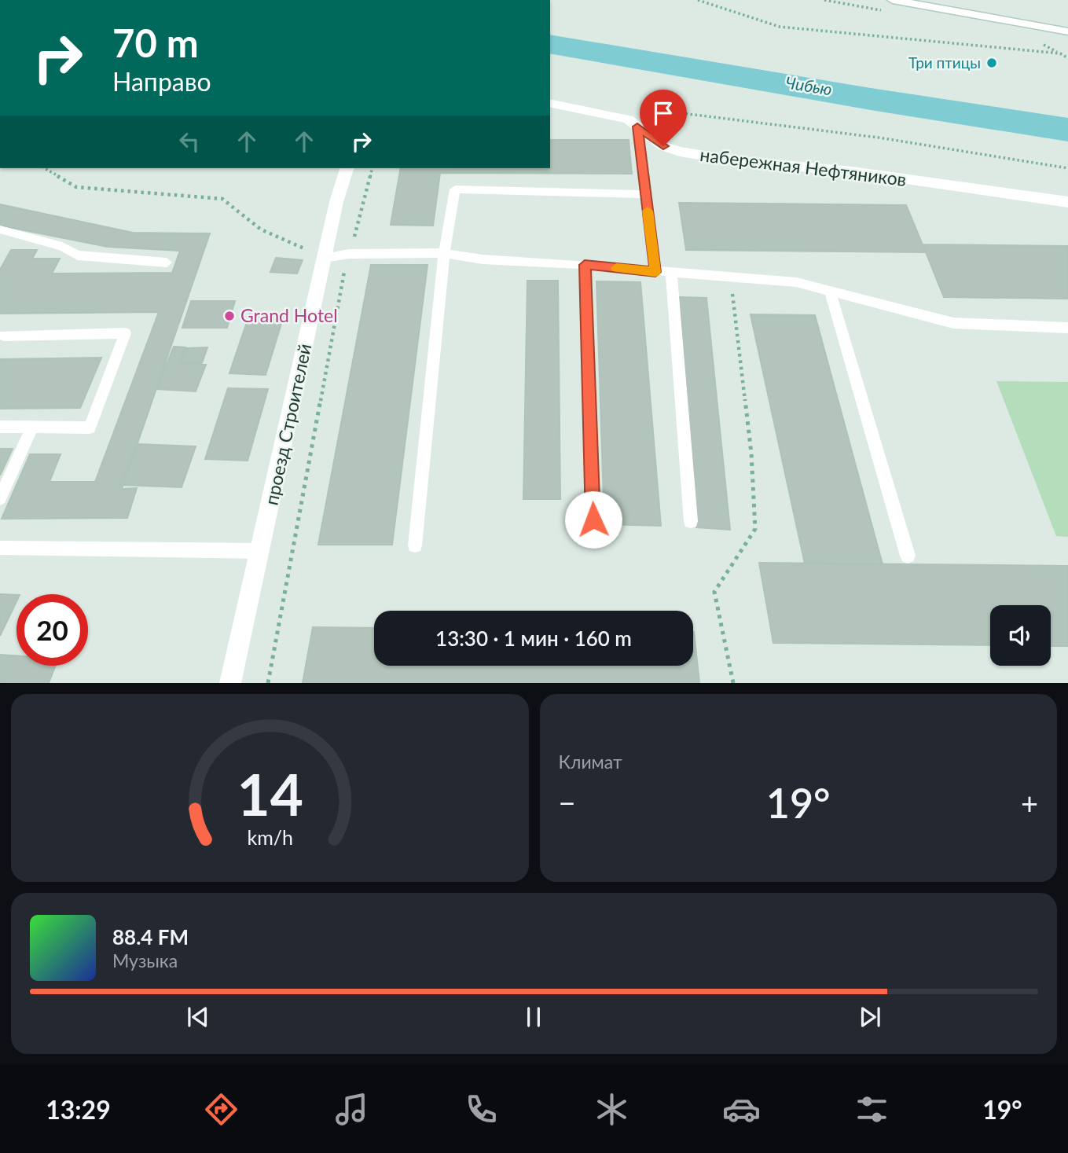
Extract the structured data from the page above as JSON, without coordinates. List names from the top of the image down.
{
  "streets": {
    "street": ["набережная Нефтяников", "проезд Строителей"]
  },
  "water": ["Чибью"],
  "places": ["Три птицы", "Grand Hotel"],
  "page": {
    "turn": ["70 m", "Направо"],
    "limit": "20",
    "trip": "13:30 · 1 мин · 160 m",
    "tile": "Климат",
    "heat": ["−", "19°", "+"],
    "song": ["88.4 FM", "Музыка"],
    "tabs": ["13:29", "19°"],
    "gauge": ["14", "km/h"]
  }
}
